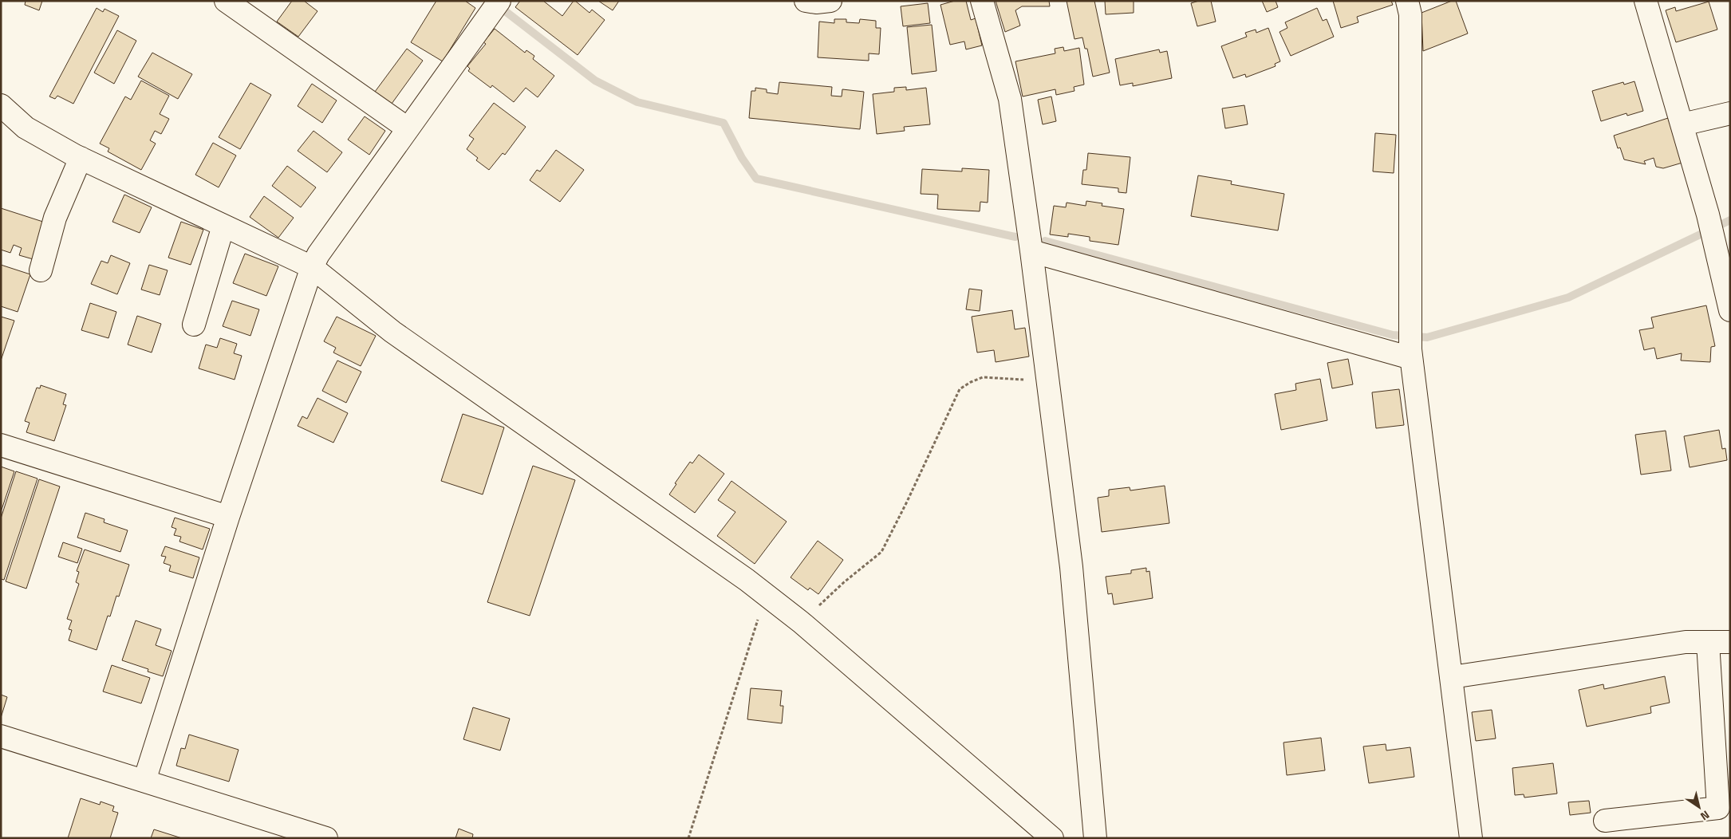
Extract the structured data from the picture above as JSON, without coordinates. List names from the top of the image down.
{
  "north": "bottom right"
}
